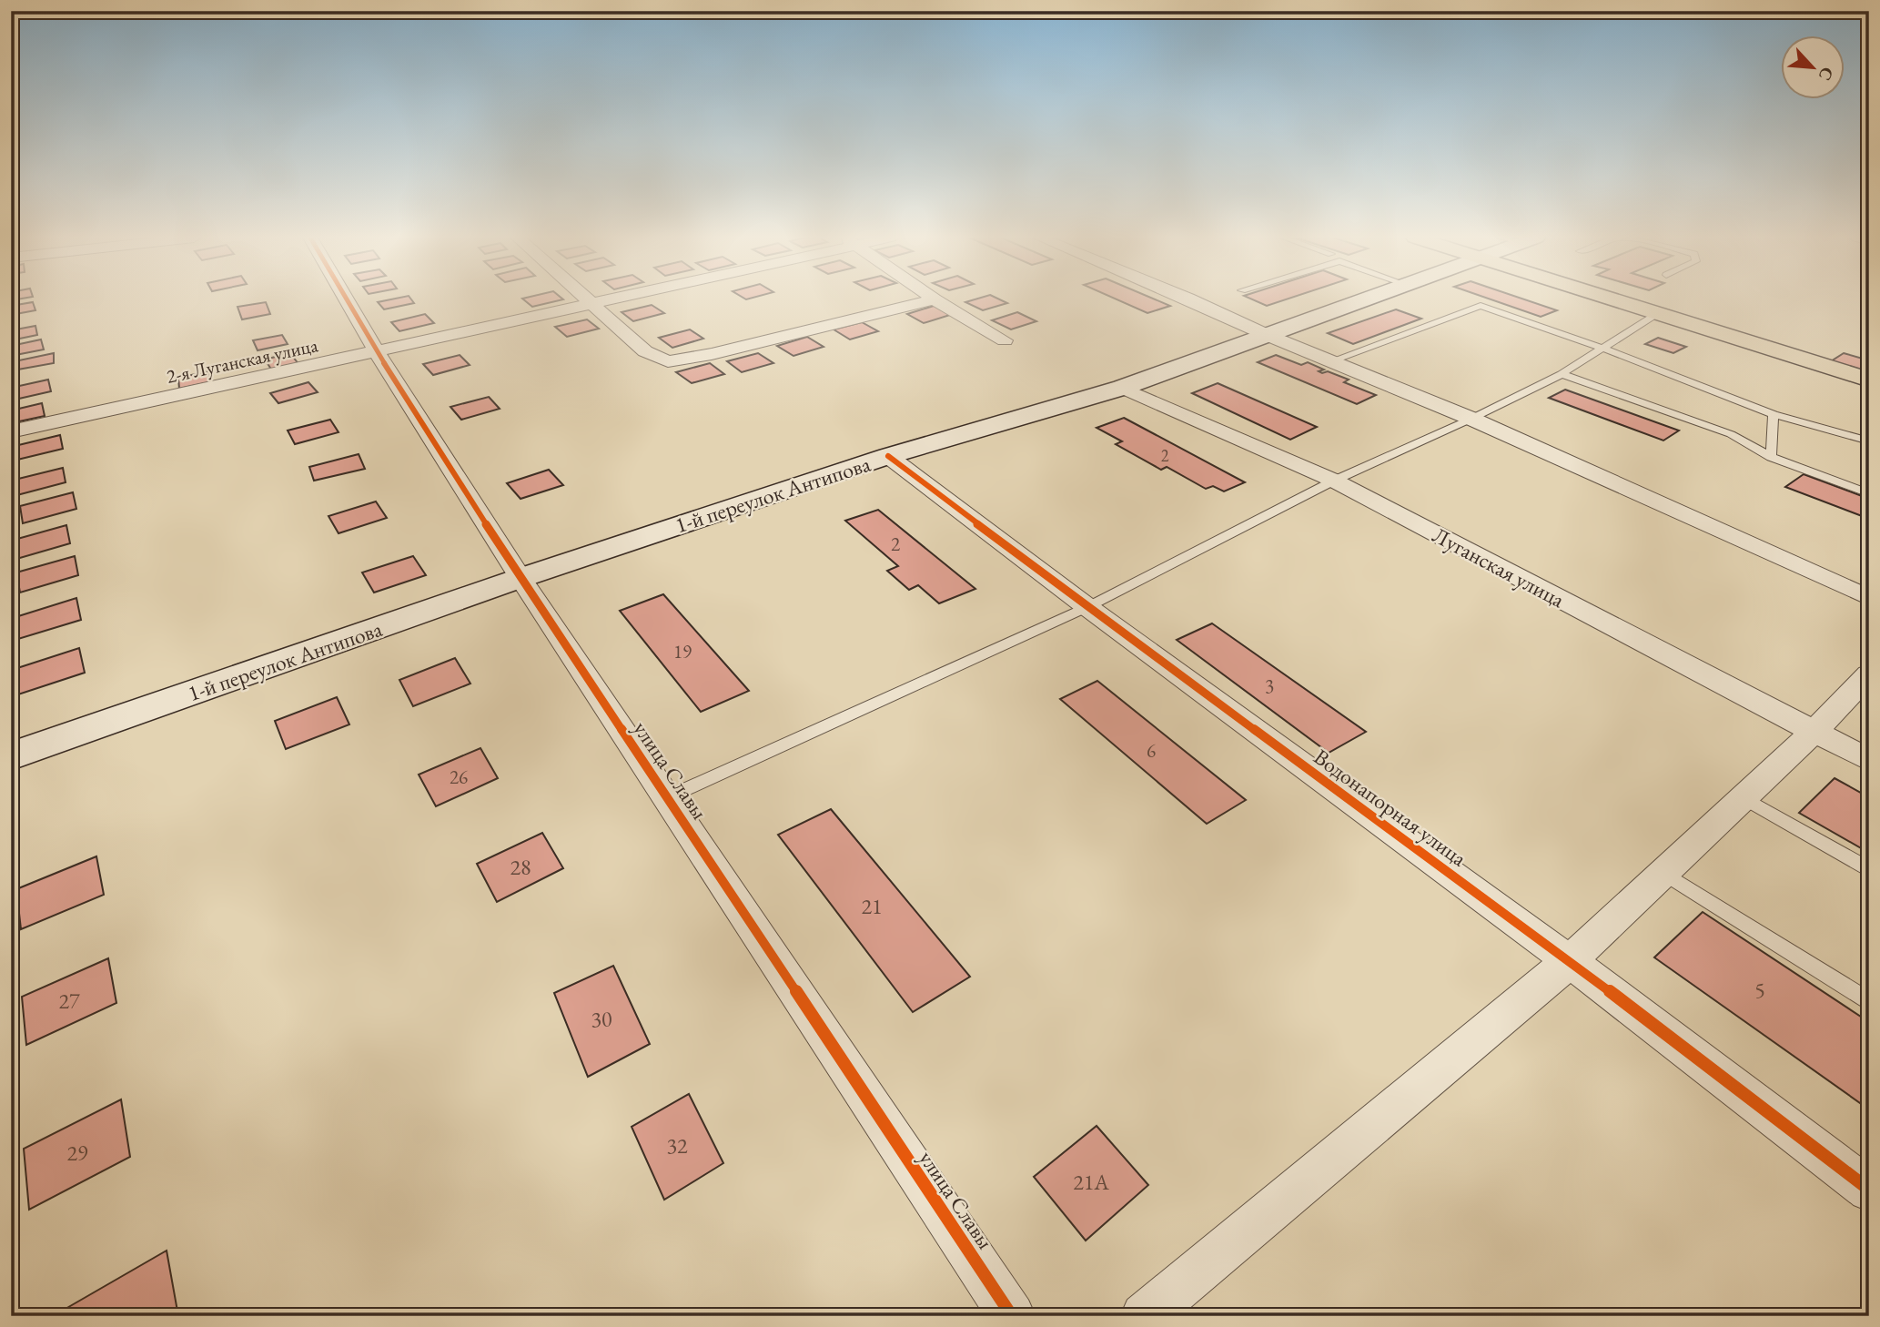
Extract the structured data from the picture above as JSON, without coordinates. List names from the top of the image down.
{
  "streets": {
    "main road": ["1-й переулок Антипова"],
    "street": [
      "2-я Луганская улица",
      "Луганская улица",
      "улица Славы",
      "Водонапорная улица"
    ]
  },
  "crossings": [
    ["2-я Луганская улица", "улица Славы"],
    ["1-й переулок Антипова", "Луганская улица"],
    ["1-й переулок Антипова", "улица Славы"],
    ["1-й переулок Антипова", "Водонапорная улица"]
  ],
  "house_numbers": [
    "2",
    "2",
    "19",
    "3",
    "6",
    "26",
    "28",
    "21",
    "5",
    "27",
    "30",
    "32",
    "29",
    "21А"
  ],
  "north": "bottom right"
}
